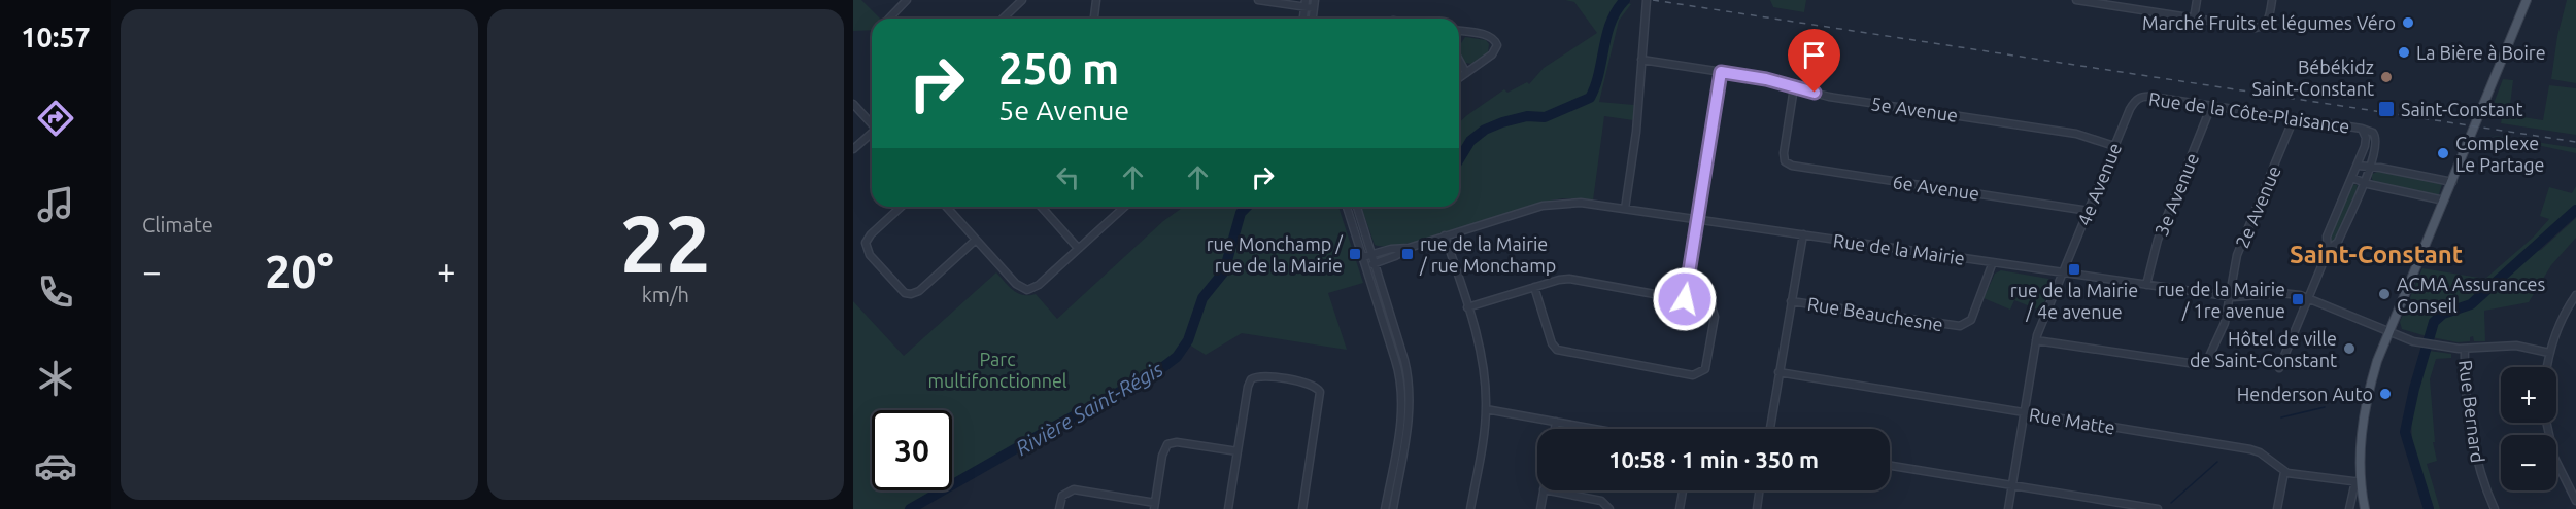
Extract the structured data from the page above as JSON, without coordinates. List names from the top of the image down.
{
  "streets": {
    "street": [
      "5e Avenue",
      "Rue de la Côte-Plaisance",
      "4e Avenue",
      "6e Avenue",
      "3e Avenue",
      "2e Avenue",
      "Rue de la Mairie",
      "Rue Beauchesne",
      "Rue Bernard",
      "Rue Matte"
    ]
  },
  "crossings": [
    ["5e Avenue", "4e Avenue"],
    ["5e Avenue", "6e Avenue"],
    ["Rue de la Côte-Plaisance", "4e Avenue"],
    ["Rue de la Côte-Plaisance", "3e Avenue"],
    ["Rue de la Côte-Plaisance", "2e Avenue"],
    ["4e Avenue", "6e Avenue"],
    ["4e Avenue", "2e Avenue"],
    ["4e Avenue", "Rue de la Mairie"],
    ["4e Avenue", "Rue Matte"],
    ["3e Avenue", "Rue de la Mairie"],
    ["2e Avenue", "Rue de la Mairie"],
    ["Rue de la Mairie", "Rue Beauchesne"],
    ["Rue de la Mairie", "Rue Bernard"]
  ],
  "districts": ["Saint-Constant"],
  "water": ["Rivière Saint-Régis"],
  "parks": ["Parc multifonctionnel"],
  "places": {
    "other": [
      "Marché Fruits et légumes Véro",
      "La Bière à Boire",
      "Bébékidz Saint-Constant",
      "Complexe Le Partage",
      "ACMA Assurances Conseil",
      "Hôtel de ville de Saint-Constant",
      "Henderson Auto"
    ],
    "transit": [
      "Saint-Constant",
      "rue Monchamp / rue de la Mairie",
      "rue de la Mairie / rue Monchamp",
      "rue de la Mairie / 4e avenue",
      "rue de la Mairie / 1re avenue"
    ]
  },
  "page": {
    "tabs": "10:57",
    "tile": [
      "Climate",
      ["22", "km/h"]
    ],
    "turn": ["250 m", "5e Avenue"],
    "heat": ["−", "20°", "+"],
    "map_buttons": ["+", "−"],
    "limit": "30",
    "trip": "10:58 · 1 min · 350 m"
  }
}
